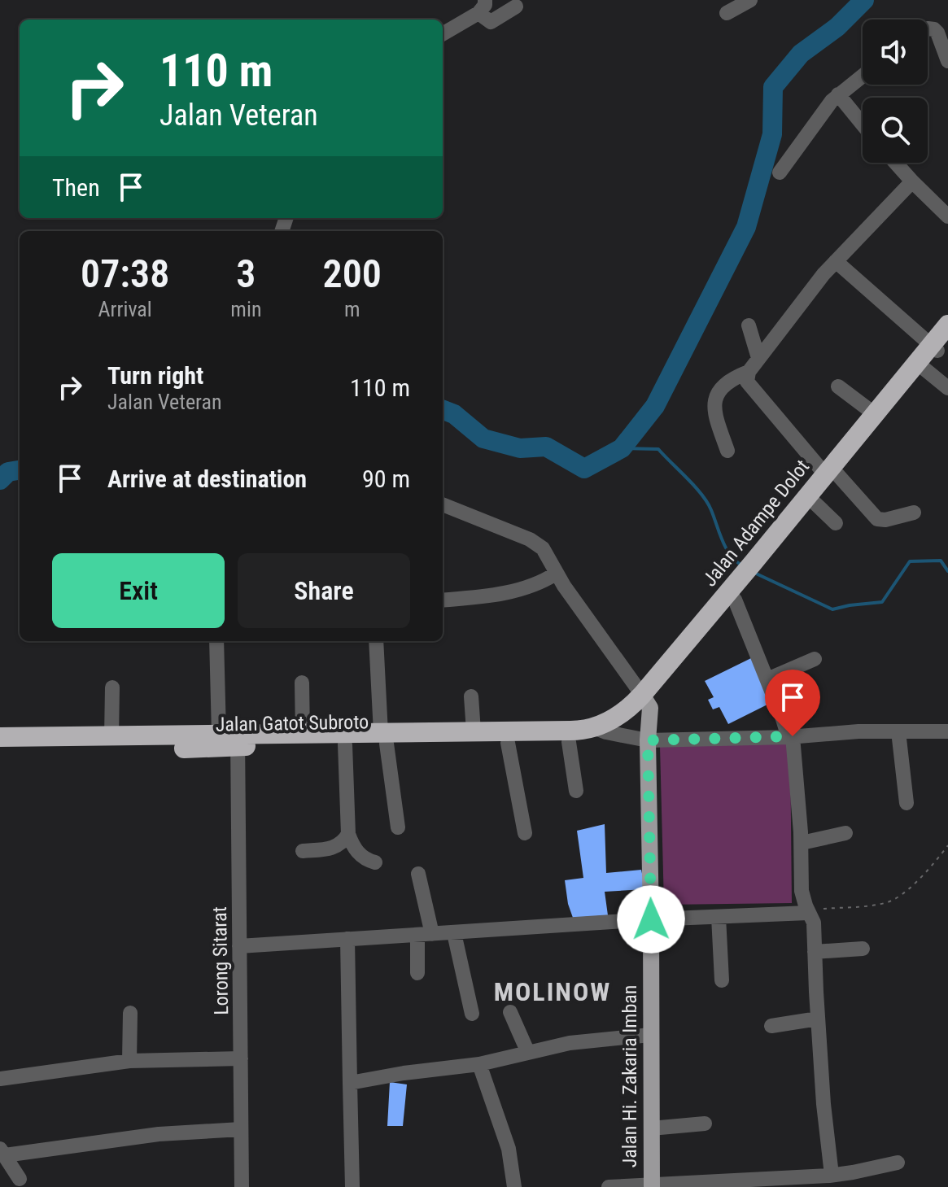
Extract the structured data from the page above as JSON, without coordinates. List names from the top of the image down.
{
  "streets": {
    "highway": ["Jalan Adampe Dolot", "Jalan Gatot Subroto"],
    "main road": ["Jalan Hi. Zakaria Imban"],
    "street": ["Lorong Sitarat"]
  },
  "crossings": [
    ["Jalan Adampe Dolot", "Jalan Gatot Subroto"],
    ["Jalan Adampe Dolot", "Jalan Hi. Zakaria Imban"],
    ["Jalan Gatot Subroto", "Lorong Sitarat"]
  ],
  "districts": ["MOLINOW"],
  "page": {
    "turn": ["110 m", "Jalan Veteran"],
    "then": "Then",
    "eta": [
      "07:38",
      "Arrival",
      "3",
      "min",
      "200",
      "m"
    ],
    "list": [
      {
        "name": "Turn right",
        "note": "Jalan Veteran",
        "value": "110 m"
      },
      {
        "name": "Arrive at destination",
        "value": "90 m"
      }
    ],
    "buttons": ["Exit", "Share"]
  }
}
